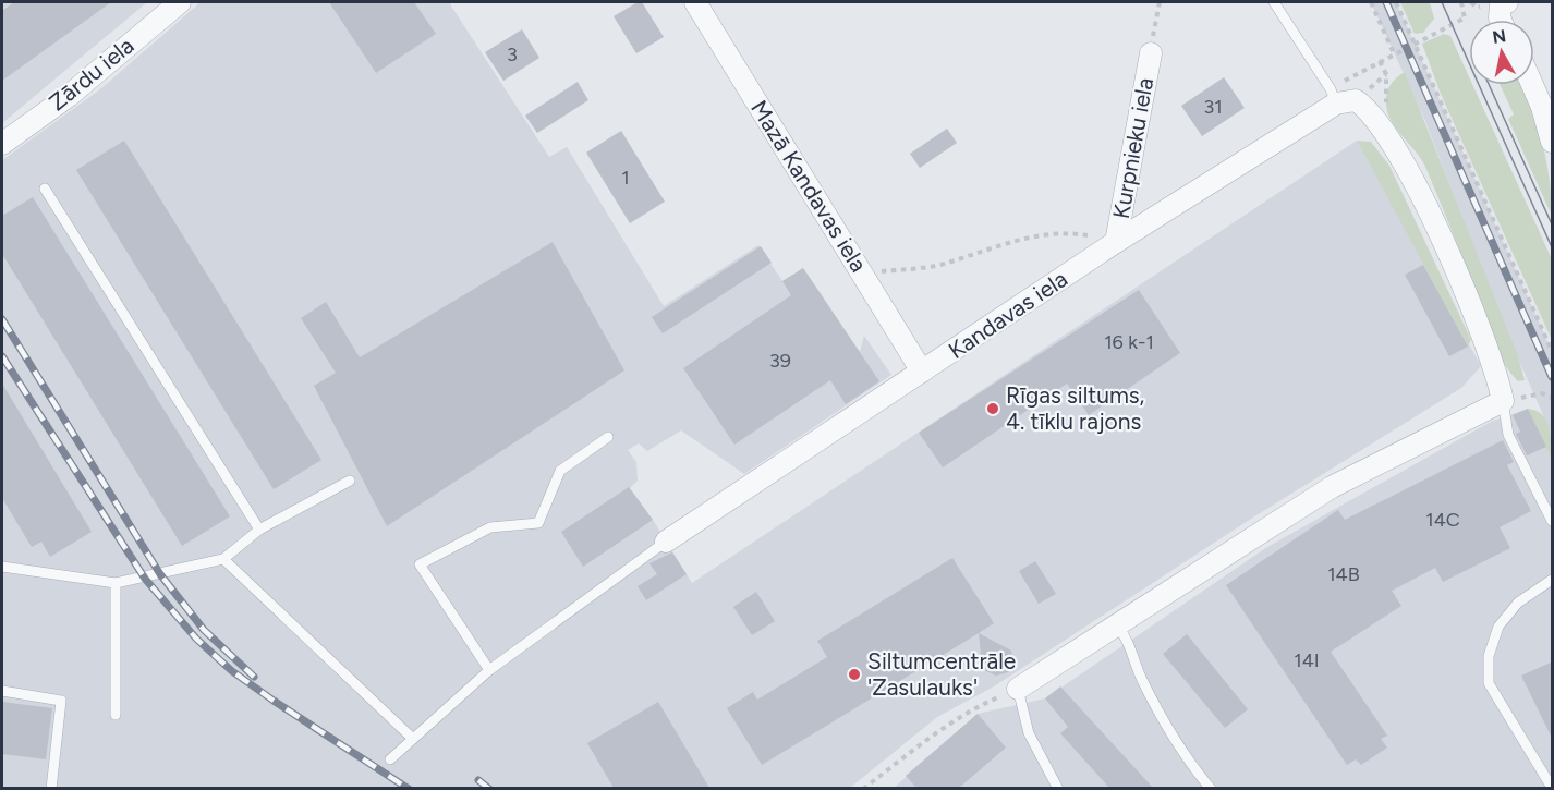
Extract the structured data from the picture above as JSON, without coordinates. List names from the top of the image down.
{
  "streets": {
    "street": [
      "Zārdu iela",
      "Kurpnieku iela",
      "Mazā Kandavas iela",
      "Kandavas iela"
    ]
  },
  "crossings": [
    ["Kurpnieku iela", "Kandavas iela"],
    ["Mazā Kandavas iela", "Kandavas iela"]
  ],
  "places": ["Rīgas siltums, 4. tīklu rajons", "Siltumcentrāle 'Zasulauks'"],
  "house_numbers": [
    "3",
    "31",
    "1",
    "16 k-1",
    "39",
    "14C",
    "14B",
    "14I"
  ],
  "north": "top"
}
